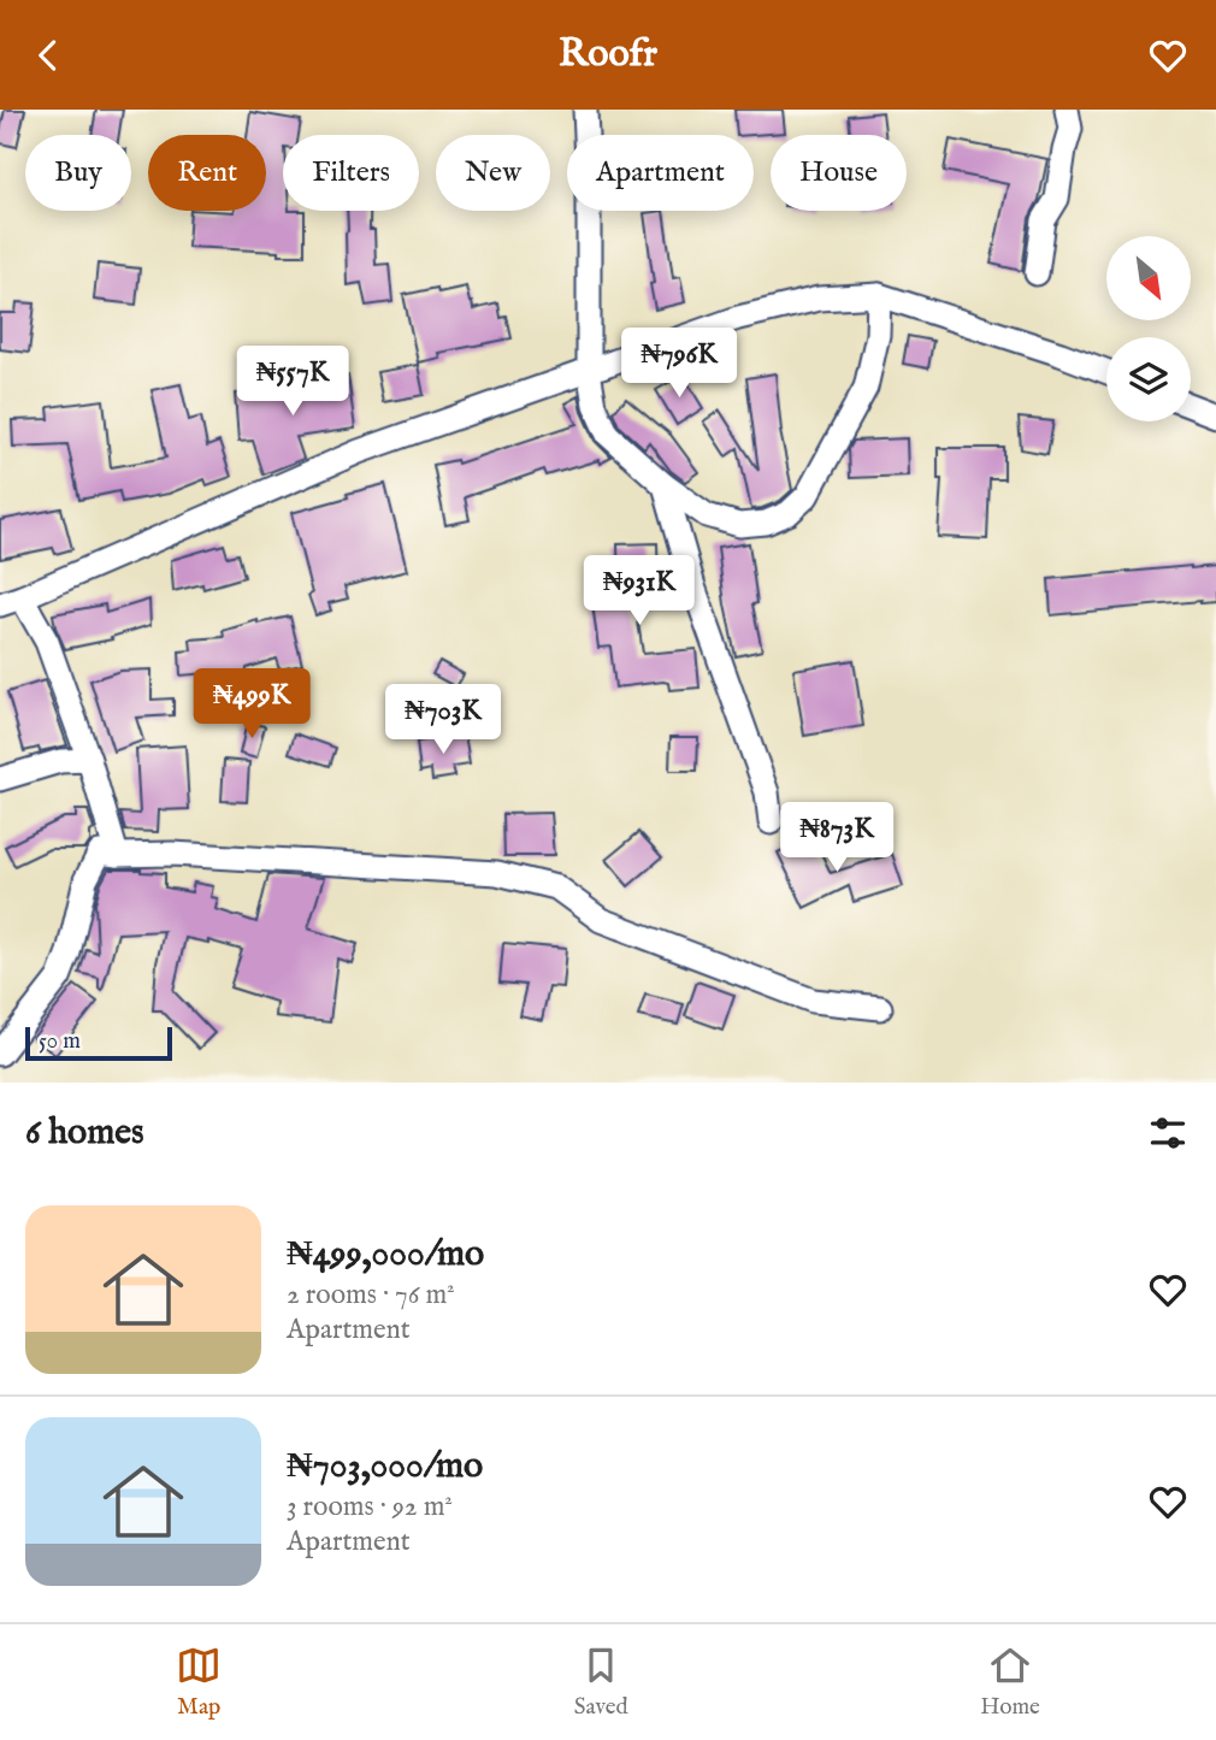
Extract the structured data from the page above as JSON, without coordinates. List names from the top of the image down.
{
  "scale_bar": "50 m",
  "north": "bottom right",
  "page": {
    "header": "Roofr",
    "chip": [
      "Buy",
      "Rent",
      "Filters",
      "New",
      "Apartment",
      "House"
    ],
    "price": [
      "₦796K",
      "₦557K",
      "₦931K",
      "₦499K",
      "₦703K",
      "₦873K"
    ],
    "scale": "50 m",
    "heading": "6 homes",
    "list": [
      {
        "name": "₦499,000/mo",
        "note": "2 rooms · 76 m² · Apartment"
      },
      {
        "name": "₦703,000/mo",
        "note": "3 rooms · 92 m² · Apartment"
      }
    ],
    "tabs": ["Map", "Saved", "Home"]
  }
}
